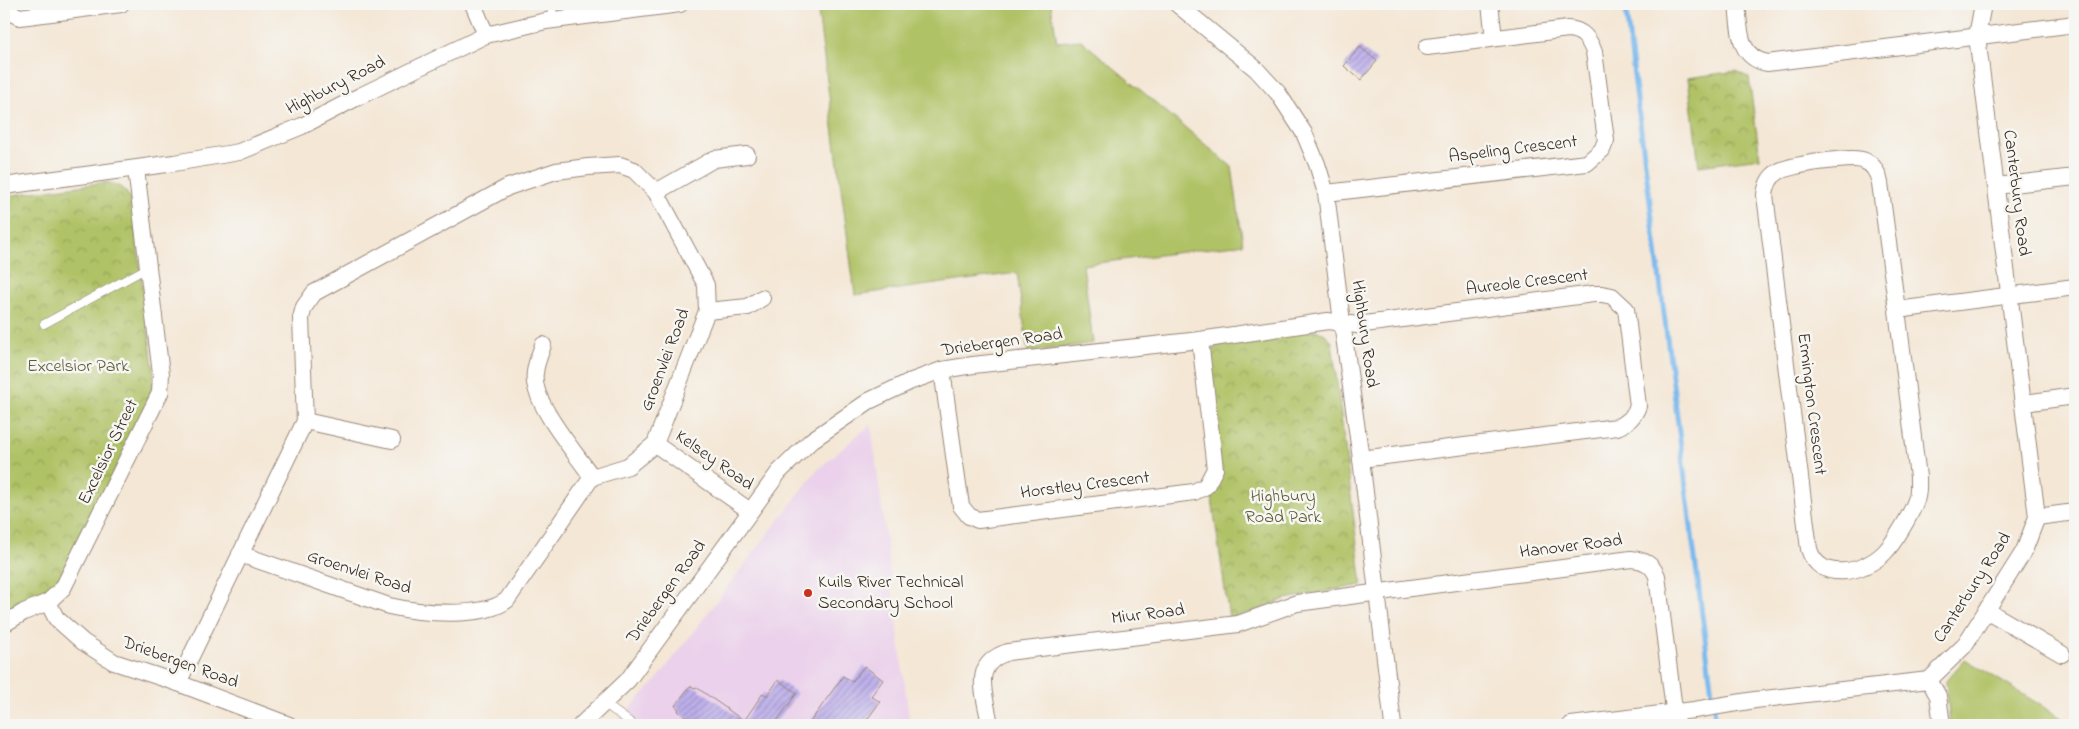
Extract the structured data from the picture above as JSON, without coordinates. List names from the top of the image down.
{
  "streets": {
    "street": [
      "Highbury Road",
      "Aspeling Crescent",
      "Canterbury Road",
      "Aureole Crescent",
      "Driebergen Road",
      "Groenvlei Road",
      "Ermington Crescent",
      "Excelsior Street",
      "Kelsey Road",
      "Horstley Crescent",
      "Hanover Road",
      "Miur Road"
    ]
  },
  "crossings": [
    ["Highbury Road", "Aspeling Crescent"],
    ["Highbury Road", "Aureole Crescent"],
    ["Highbury Road", "Driebergen Road"],
    ["Highbury Road", "Excelsior Street"],
    ["Highbury Road", "Hanover Road"],
    ["Highbury Road", "Miur Road"],
    ["Aureole Crescent", "Driebergen Road"],
    ["Driebergen Road", "Groenvlei Road"],
    ["Driebergen Road", "Excelsior Street"],
    ["Driebergen Road", "Kelsey Road"],
    ["Driebergen Road", "Horstley Crescent"],
    ["Groenvlei Road", "Kelsey Road"],
    ["Hanover Road", "Miur Road"]
  ],
  "parks": ["Excelsior Park", "Highbury Road Park"],
  "places": ["Kuils River Technical Secondary School"]
}
